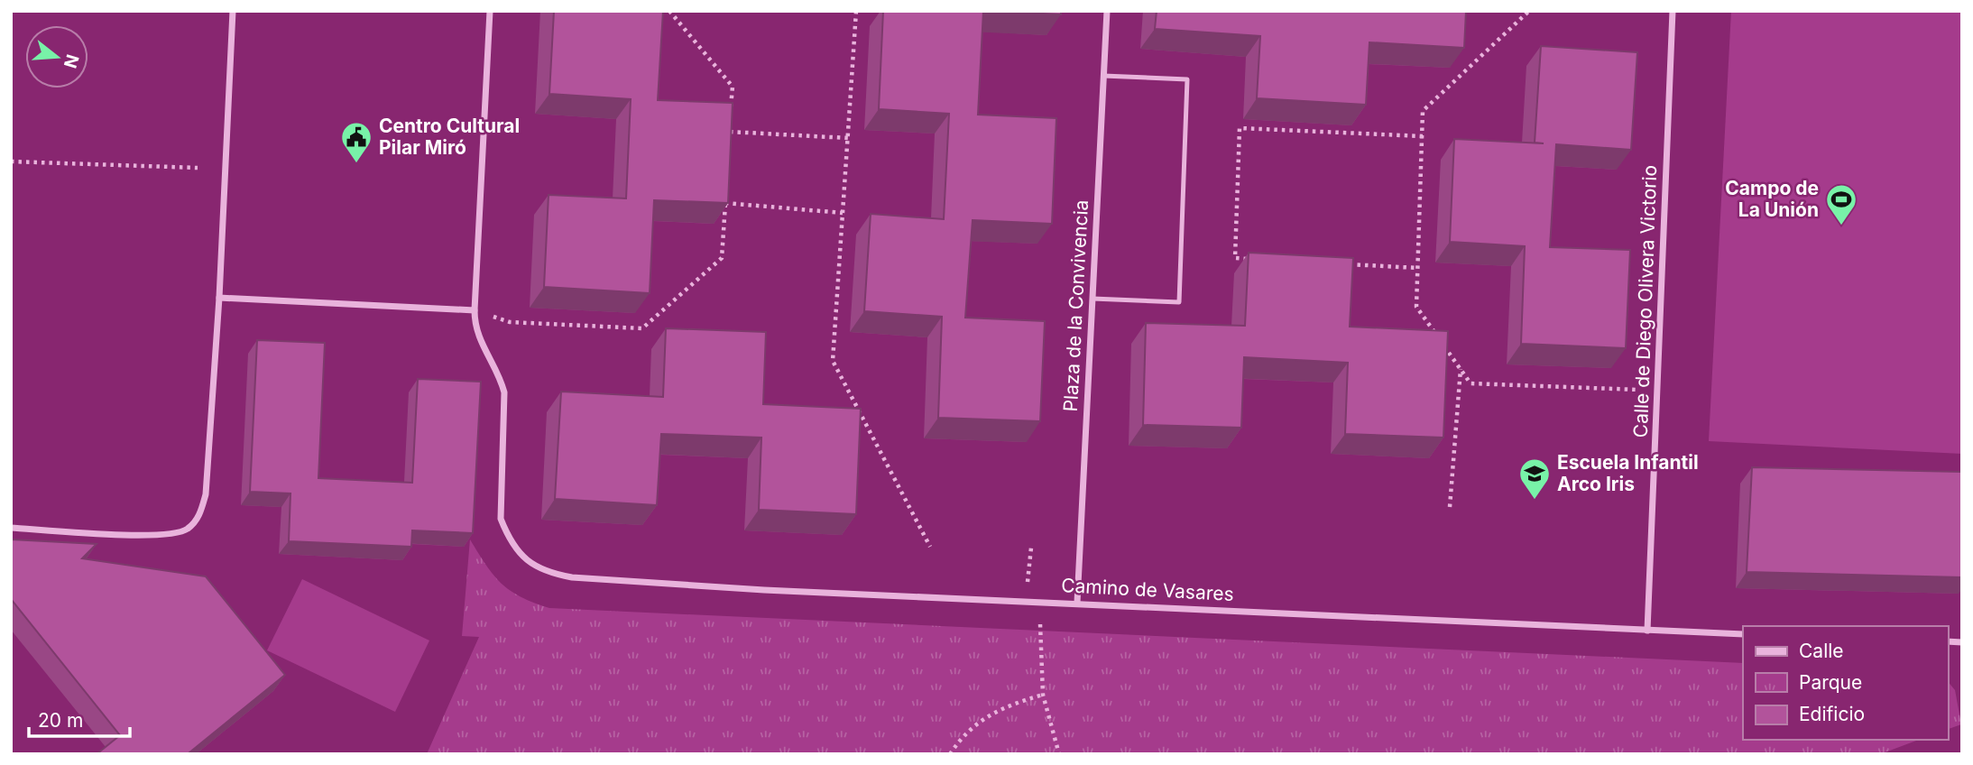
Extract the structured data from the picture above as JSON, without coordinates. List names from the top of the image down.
{
  "streets": {
    "street": ["Calle de Diego Olivera Victorio", "Plaza de la Convivencia", "Camino de Vasares"]
  },
  "crossings": [
    ["Calle de Diego Olivera Victorio", "Camino de Vasares"],
    ["Plaza de la Convivencia", "Camino de Vasares"]
  ],
  "places": {
    "public building": ["Centro Cultural Pilar Miró"],
    "sports": ["Campo de La Unión"],
    "school or university": ["Escuela Infantil Arco Iris"]
  },
  "legend": ["Calle", "Parque", "Edificio"],
  "scale_bar": "20 m",
  "north": "right"
}
